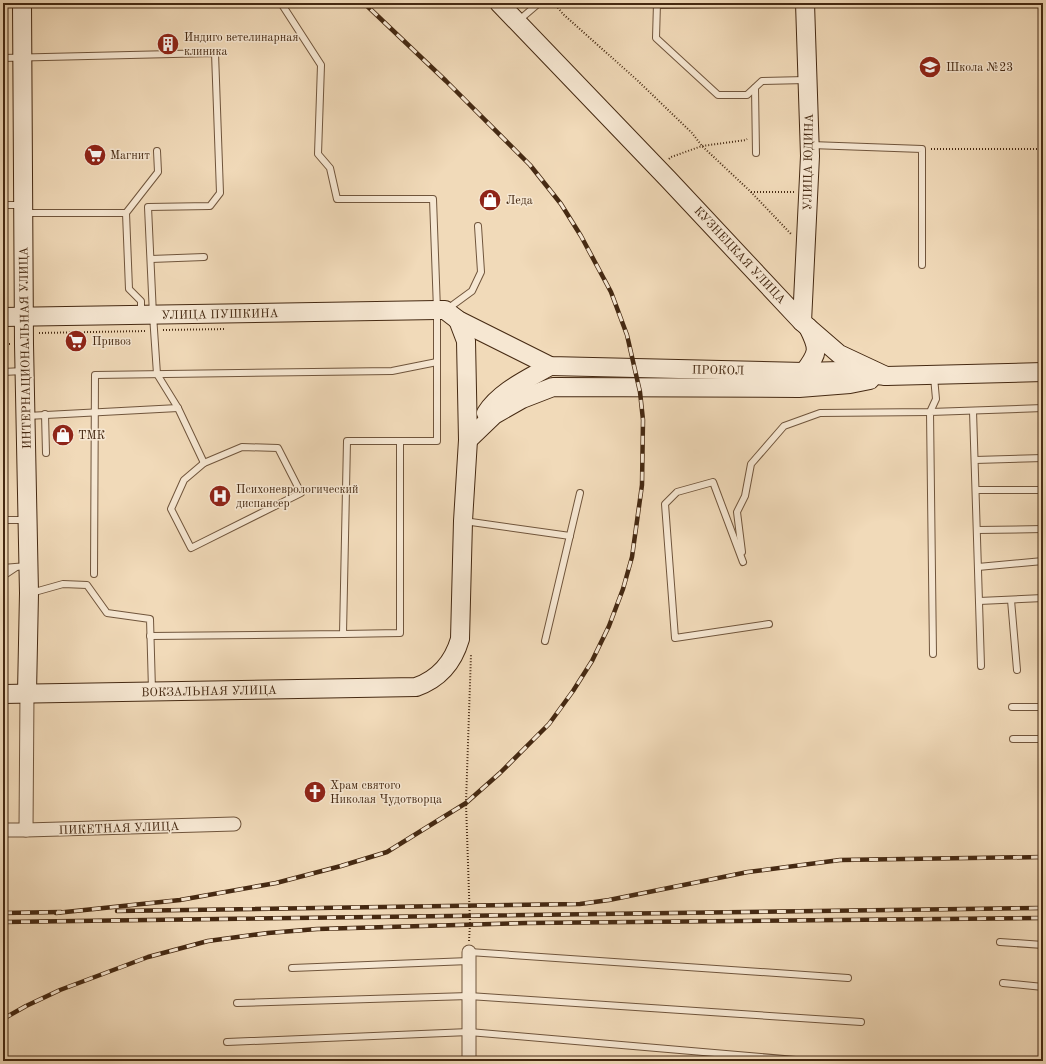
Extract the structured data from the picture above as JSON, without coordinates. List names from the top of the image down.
{
  "streets": {
    "main road": [
      "УЛИЦА ЮДИНА",
      "КУЗНЕЦКАЯ УЛИЦА",
      "УЛИЦА ПУШКИНА",
      "ИНТЕРНАЦИОНАЛЬНАЯ УЛИЦА",
      "ПРОКОЛ",
      "ВОКЗАЛЬНАЯ УЛИЦА"
    ],
    "street": ["ПИКЕТНАЯ УЛИЦА"]
  },
  "crossings": [
    ["УЛИЦА ЮДИНА", "КУЗНЕЦКАЯ УЛИЦА"],
    ["КУЗНЕЦКАЯ УЛИЦА", "ПРОКОЛ"],
    ["УЛИЦА ПУШКИНА", "ИНТЕРНАЦИОНАЛЬНАЯ УЛИЦА"],
    ["ИНТЕРНАЦИОНАЛЬНАЯ УЛИЦА", "ВОКЗАЛЬНАЯ УЛИЦА"]
  ],
  "places": {
    "building": ["Индиго ветелинарная клиника"],
    "school or university": ["Школа №23"],
    "supermarket": ["Магнит", "Привоз"],
    "shop": ["Леда", "ТМК"],
    "hospital": ["Психоневрологический диспансер"],
    "church": ["Храм святого Николая Чудотворца"]
  }
}
